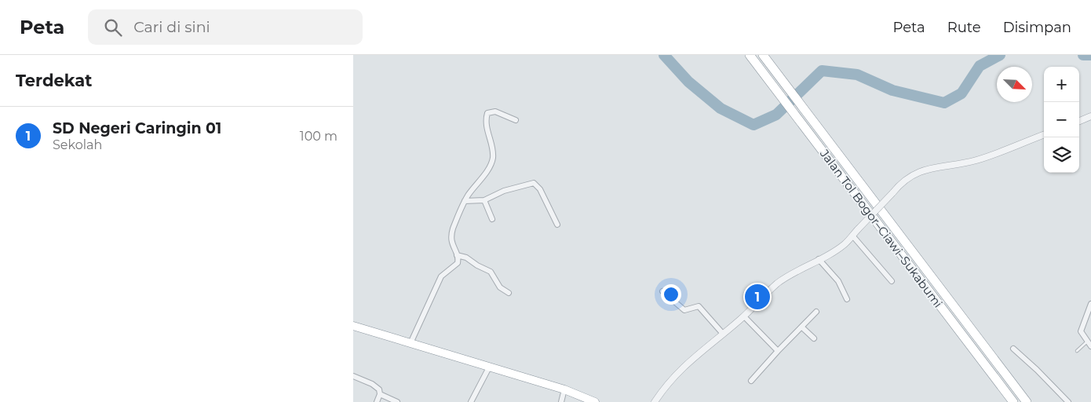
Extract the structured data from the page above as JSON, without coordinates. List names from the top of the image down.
{
  "streets": {
    "highway": ["Jalan Tol Bogor–Ciawi–Sukabumi"]
  },
  "north": "bottom right",
  "page": {
    "header": "Peta",
    "search": "Cari di sini",
    "nav": ["Peta", "Rute", "Disimpan"],
    "heading": "Terdekat",
    "map_buttons": ["+", "−"],
    "list": [
      {
        "mark": "1",
        "name": "SD Negeri Caringin 01",
        "note": "Sekolah",
        "value": "100 m"
      }
    ],
    "pins": "1"
  }
}
